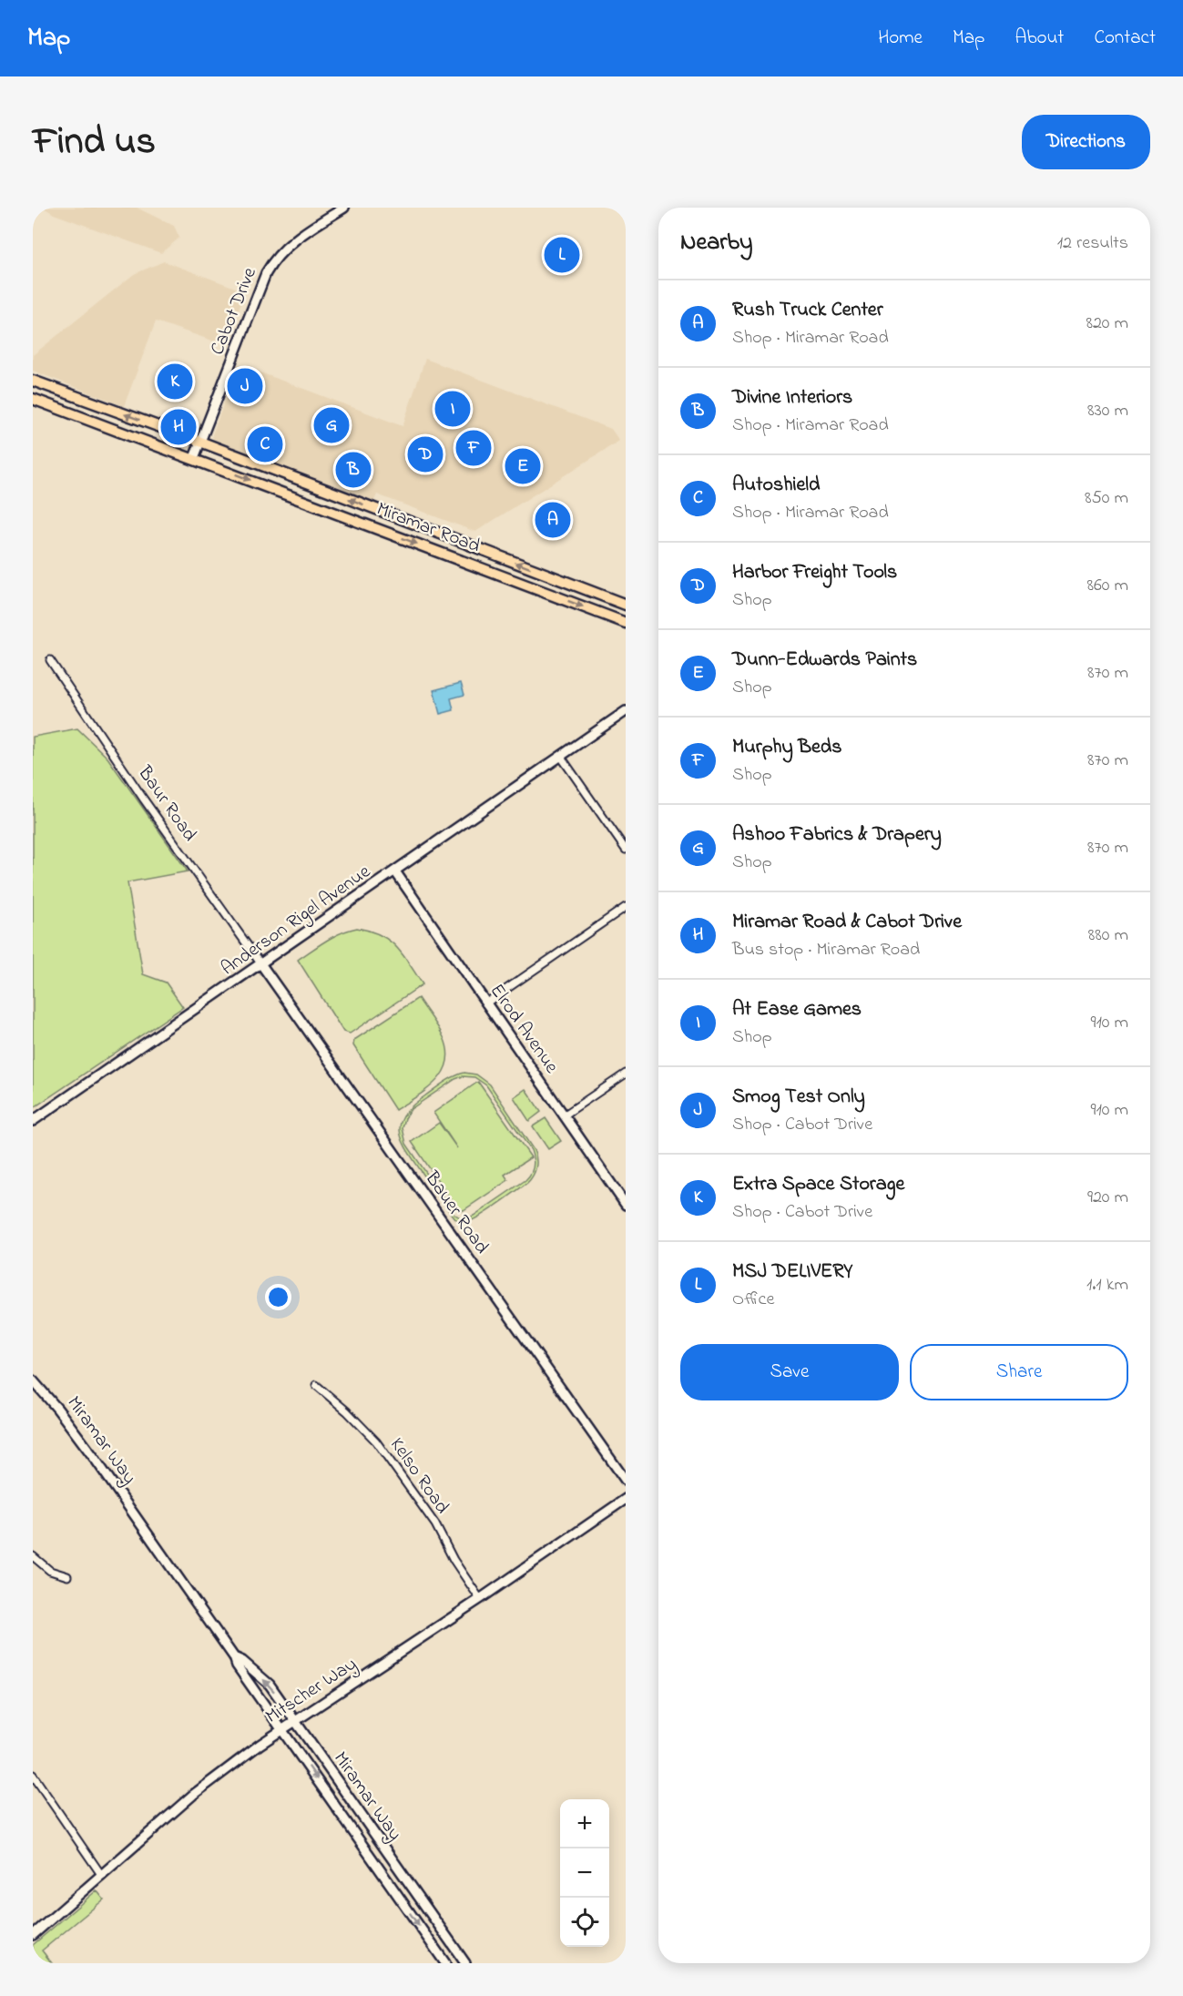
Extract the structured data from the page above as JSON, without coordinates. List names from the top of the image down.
{
  "streets": {
    "main road": ["Miramar Road"],
    "street": [
      "Cabot Drive",
      "Baur Road",
      "Anderson Rigel Avenue",
      "Elrod Avenue",
      "Bauer Road",
      "Miramar Way",
      "Kelso Road",
      "Mitscher Way"
    ]
  },
  "crossings": [
    ["Cabot Drive", "Miramar Road"],
    ["Baur Road", "Anderson Rigel Avenue"],
    ["Baur Road", "Bauer Road"],
    ["Anderson Rigel Avenue", "Elrod Avenue"],
    ["Anderson Rigel Avenue", "Bauer Road"],
    ["Miramar Way", "Mitscher Way"],
    ["Kelso Road", "Mitscher Way"]
  ],
  "page": {
    "header": "Map",
    "nav": [
      "Home",
      "Map",
      "About",
      "Contact"
    ],
    "title": "Find us",
    "buttons": [
      "Directions",
      ["Save", "Share"]
    ],
    "heading": ["Nearby", "12 results"],
    "pins": [
      "L",
      "K",
      "J",
      "I",
      "G",
      "H",
      "C",
      "F",
      "D",
      "E",
      "B",
      "A"
    ],
    "list": [
      {
        "mark": "A",
        "name": "Rush Truck Center",
        "note": "Shop · Miramar Road",
        "value": "820 m"
      },
      {
        "mark": "B",
        "name": "Divine Interiors",
        "note": "Shop · Miramar Road",
        "value": "830 m"
      },
      {
        "mark": "C",
        "name": "Autoshield",
        "note": "Shop · Miramar Road",
        "value": "850 m"
      },
      {
        "mark": "D",
        "name": "Harbor Freight Tools",
        "note": "Shop",
        "value": "860 m"
      },
      {
        "mark": "E",
        "name": "Dunn-Edwards Paints",
        "note": "Shop",
        "value": "870 m"
      },
      {
        "mark": "F",
        "name": "Murphy Beds",
        "note": "Shop",
        "value": "870 m"
      },
      {
        "mark": "G",
        "name": "Ashoo Fabrics & Drapery",
        "note": "Shop",
        "value": "870 m"
      },
      {
        "mark": "H",
        "name": "Miramar Road & Cabot Drive",
        "note": "Bus stop · Miramar Road",
        "value": "880 m"
      },
      {
        "mark": "I",
        "name": "At Ease Games",
        "note": "Shop",
        "value": "910 m"
      },
      {
        "mark": "J",
        "name": "Smog Test Only",
        "note": "Shop · Cabot Drive",
        "value": "910 m"
      },
      {
        "mark": "K",
        "name": "Extra Space Storage",
        "note": "Shop · Cabot Drive",
        "value": "920 m"
      },
      {
        "mark": "L",
        "name": "MSJ DELIVERY",
        "note": "Office",
        "value": "1.1 km"
      }
    ],
    "map_buttons": ["+", "−"]
  }
}
